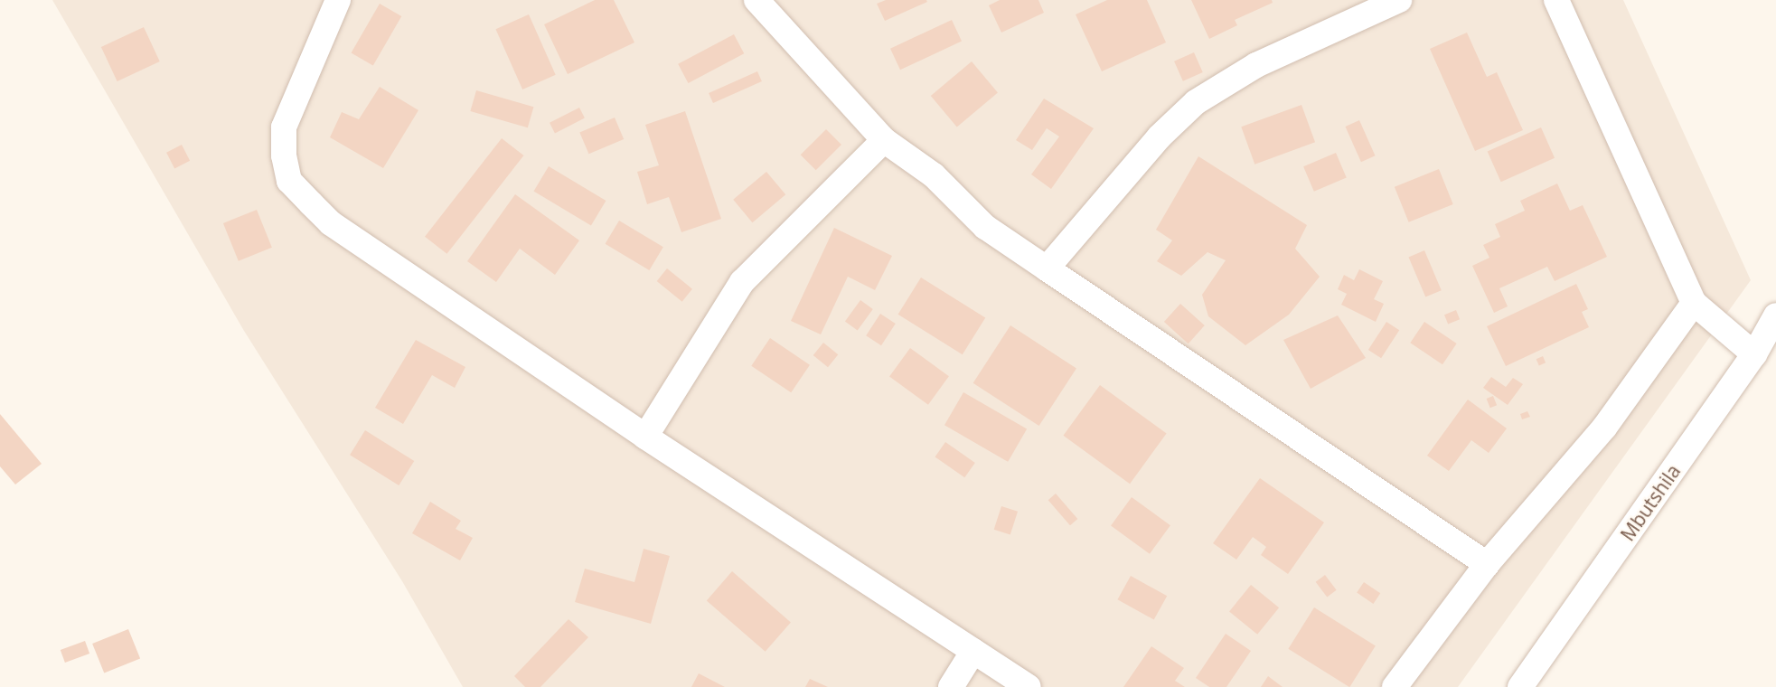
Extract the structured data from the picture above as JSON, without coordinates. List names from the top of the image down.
{
  "streets": {
    "street": ["Mbutshila"]
  }
}
